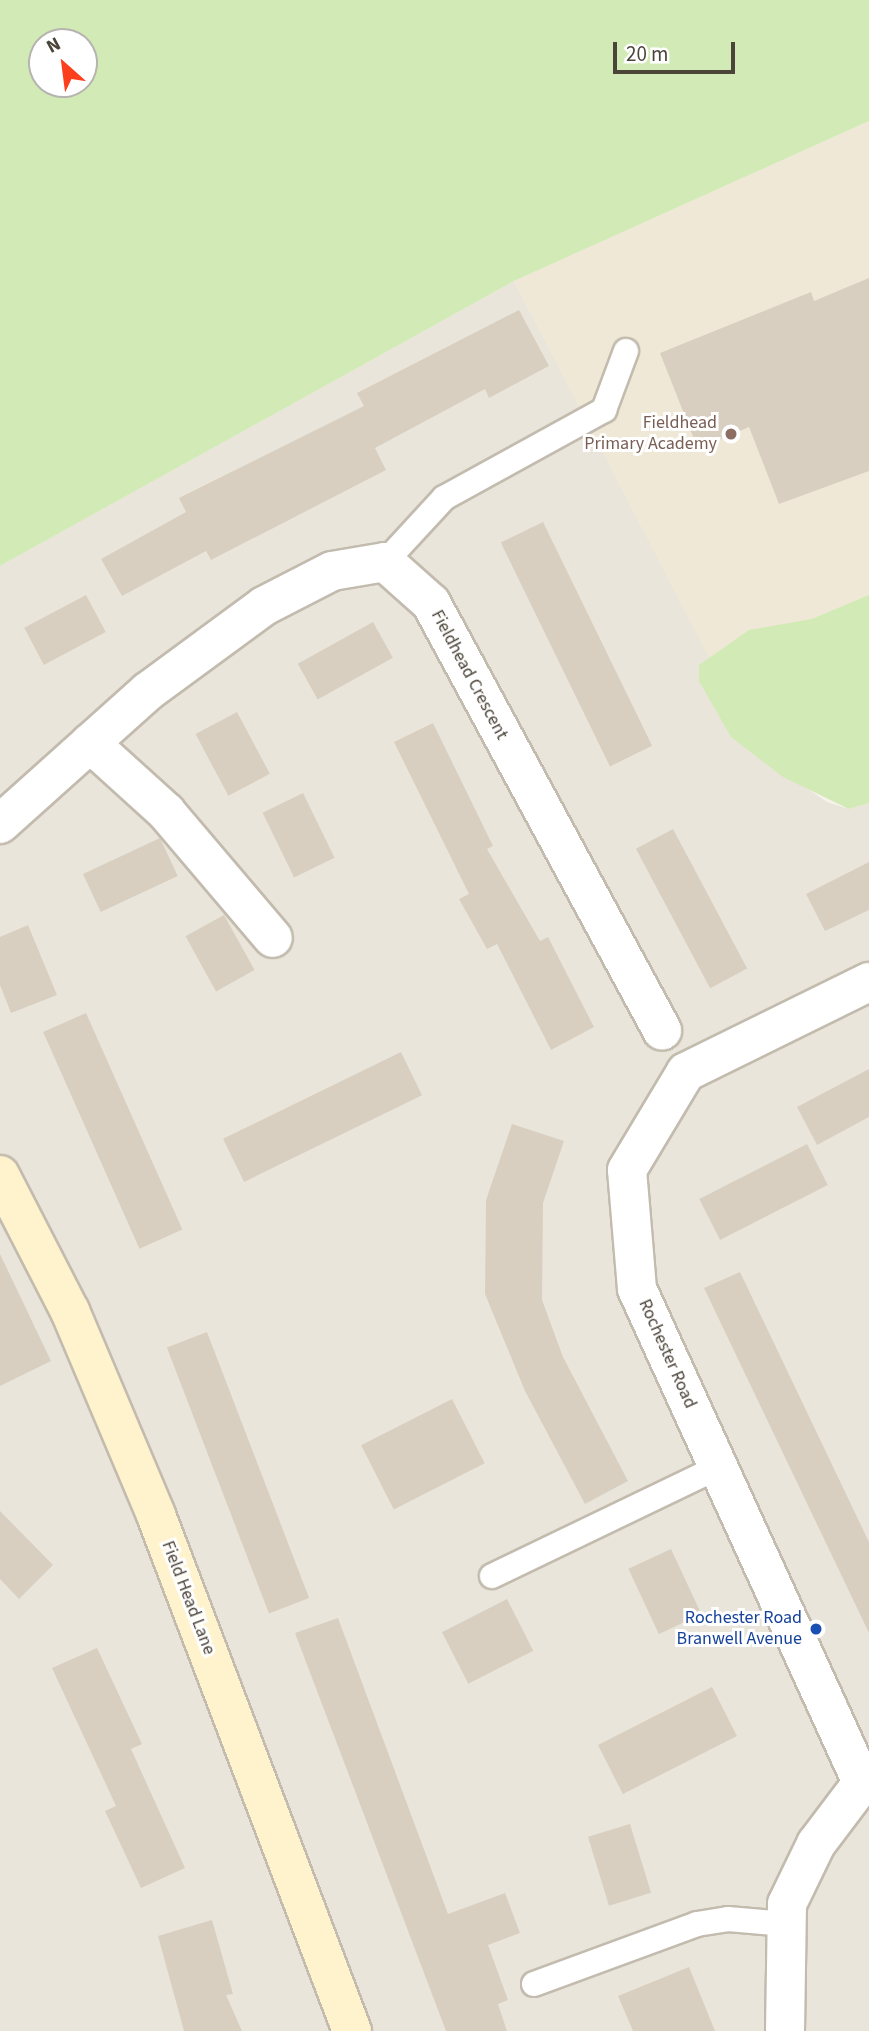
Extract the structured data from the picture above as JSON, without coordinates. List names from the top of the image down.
{
  "streets": {
    "main road": ["Field Head Lane"],
    "street": ["Fieldhead Crescent", "Rochester Road"]
  },
  "places": ["Fieldhead Primary Academy", "Rochester Road Branwell Avenue"],
  "scale_bar": "20 m",
  "north": "top left"
}
